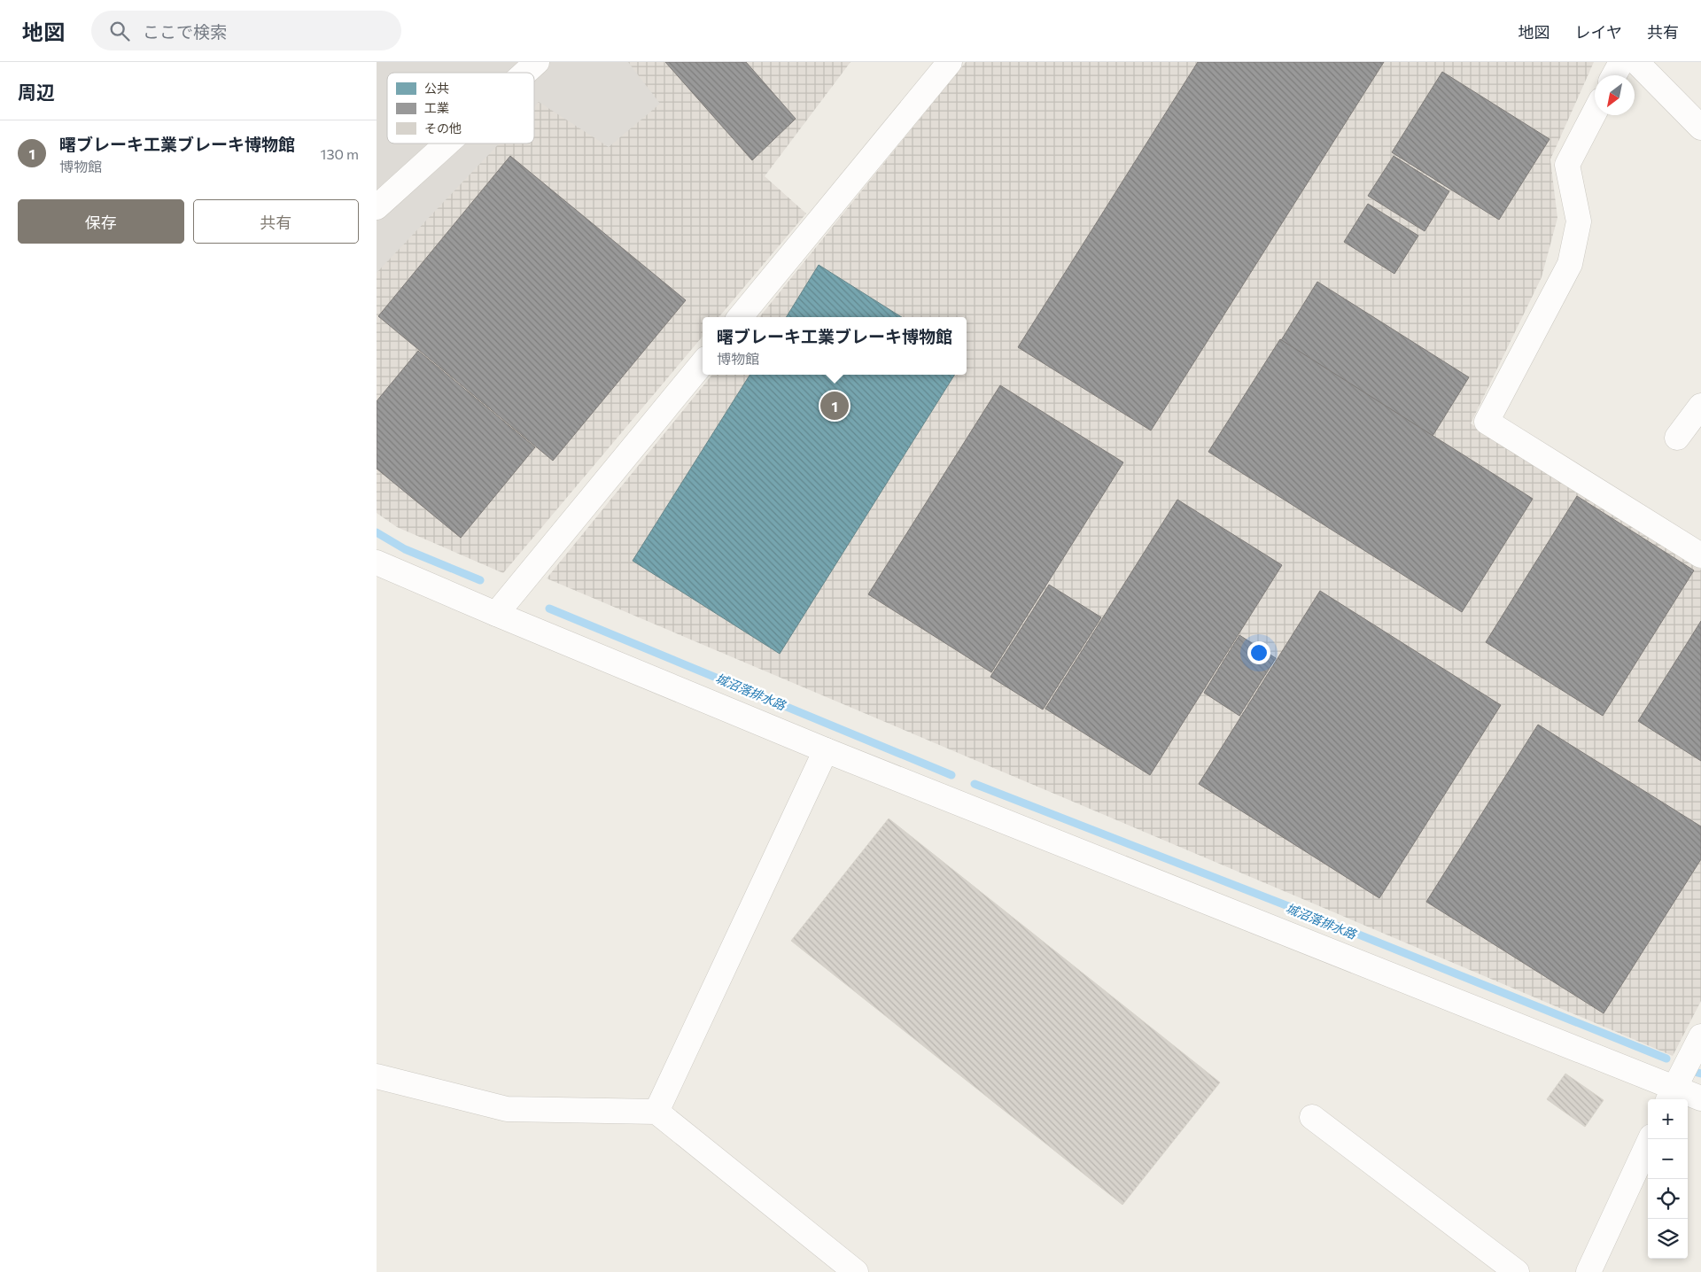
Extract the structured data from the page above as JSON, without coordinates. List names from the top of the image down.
{
  "water": ["城沼落排水路"],
  "legend": ["公共", "工業", "その他"],
  "north": "bottom left",
  "page": {
    "header": "地図",
    "search": "ここで検索",
    "nav": ["地図", "レイヤ", "共有"],
    "heading": "周辺",
    "list": [
      {
        "mark": "1",
        "name": "曙ブレーキ工業ブレーキ博物館",
        "note": "博物館",
        "value": "130 m"
      }
    ],
    "buttons": ["保存", "共有"],
    "popup": ["曙ブレーキ工業ブレーキ博物館", "博物館"],
    "pins": "1",
    "map_buttons": ["+", "−"]
  }
}
